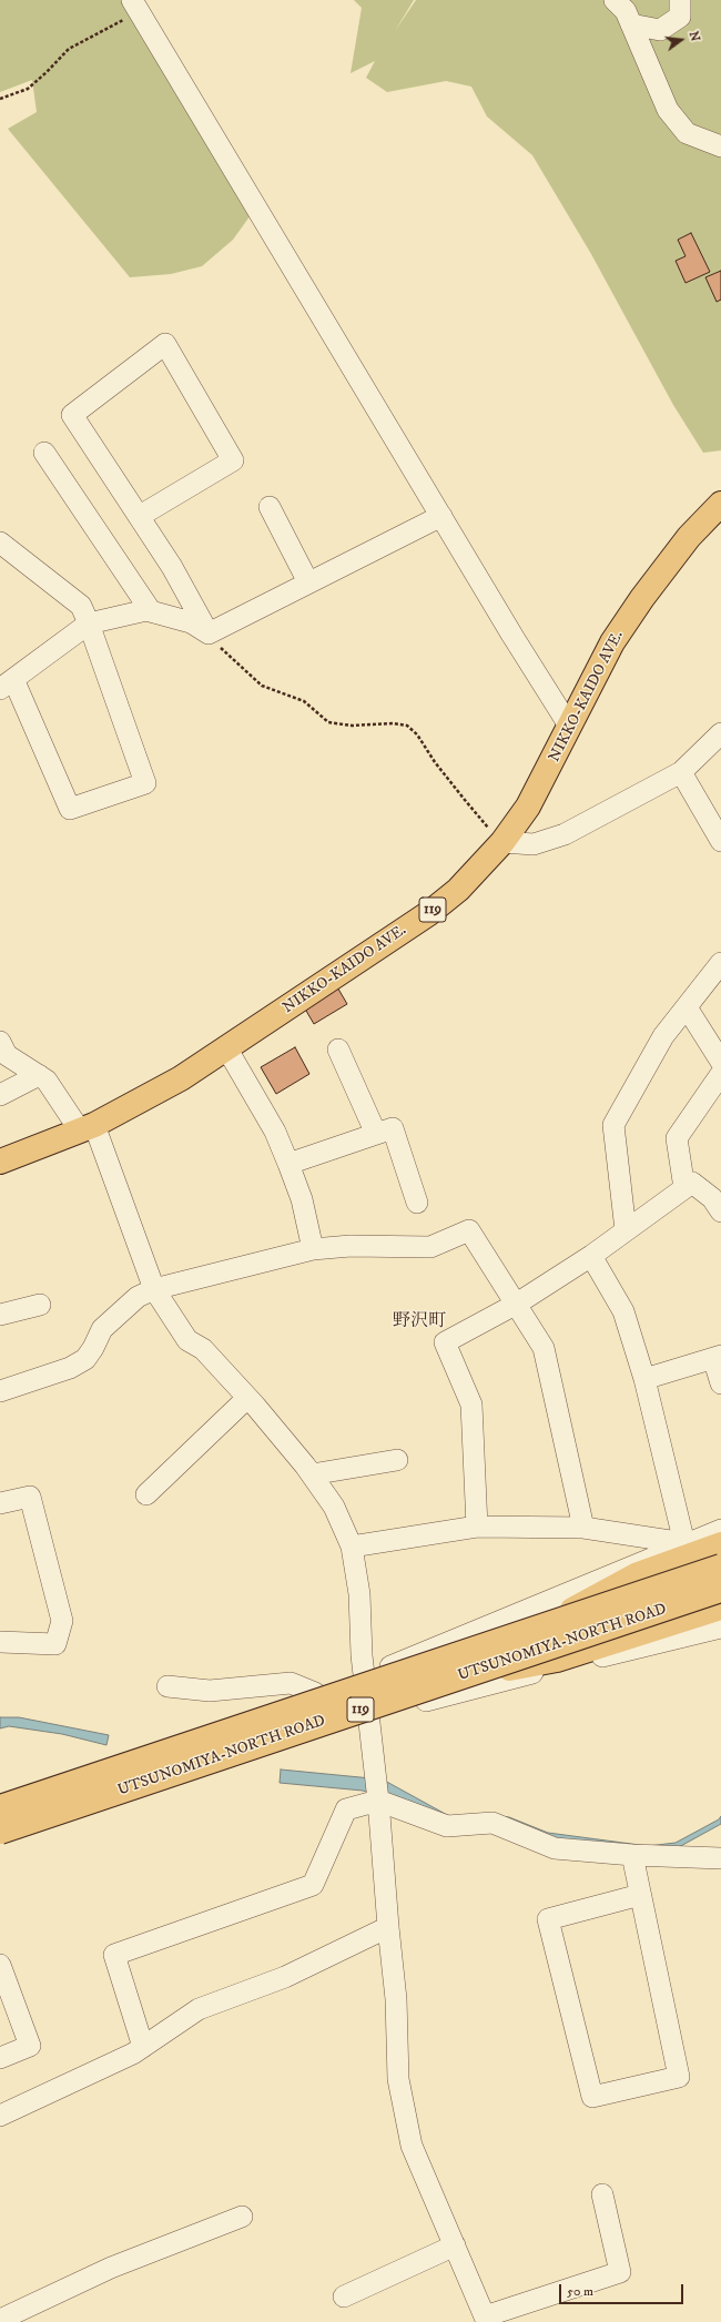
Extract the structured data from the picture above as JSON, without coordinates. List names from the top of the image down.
{
  "streets": {
    "highway": ["NIKKO-KAIDO AVE.", "119", "UTSUNOMIYA-NORTH ROAD"]
  },
  "districts": ["野沢町"],
  "scale_bar": "50 m",
  "north": "right"
}
